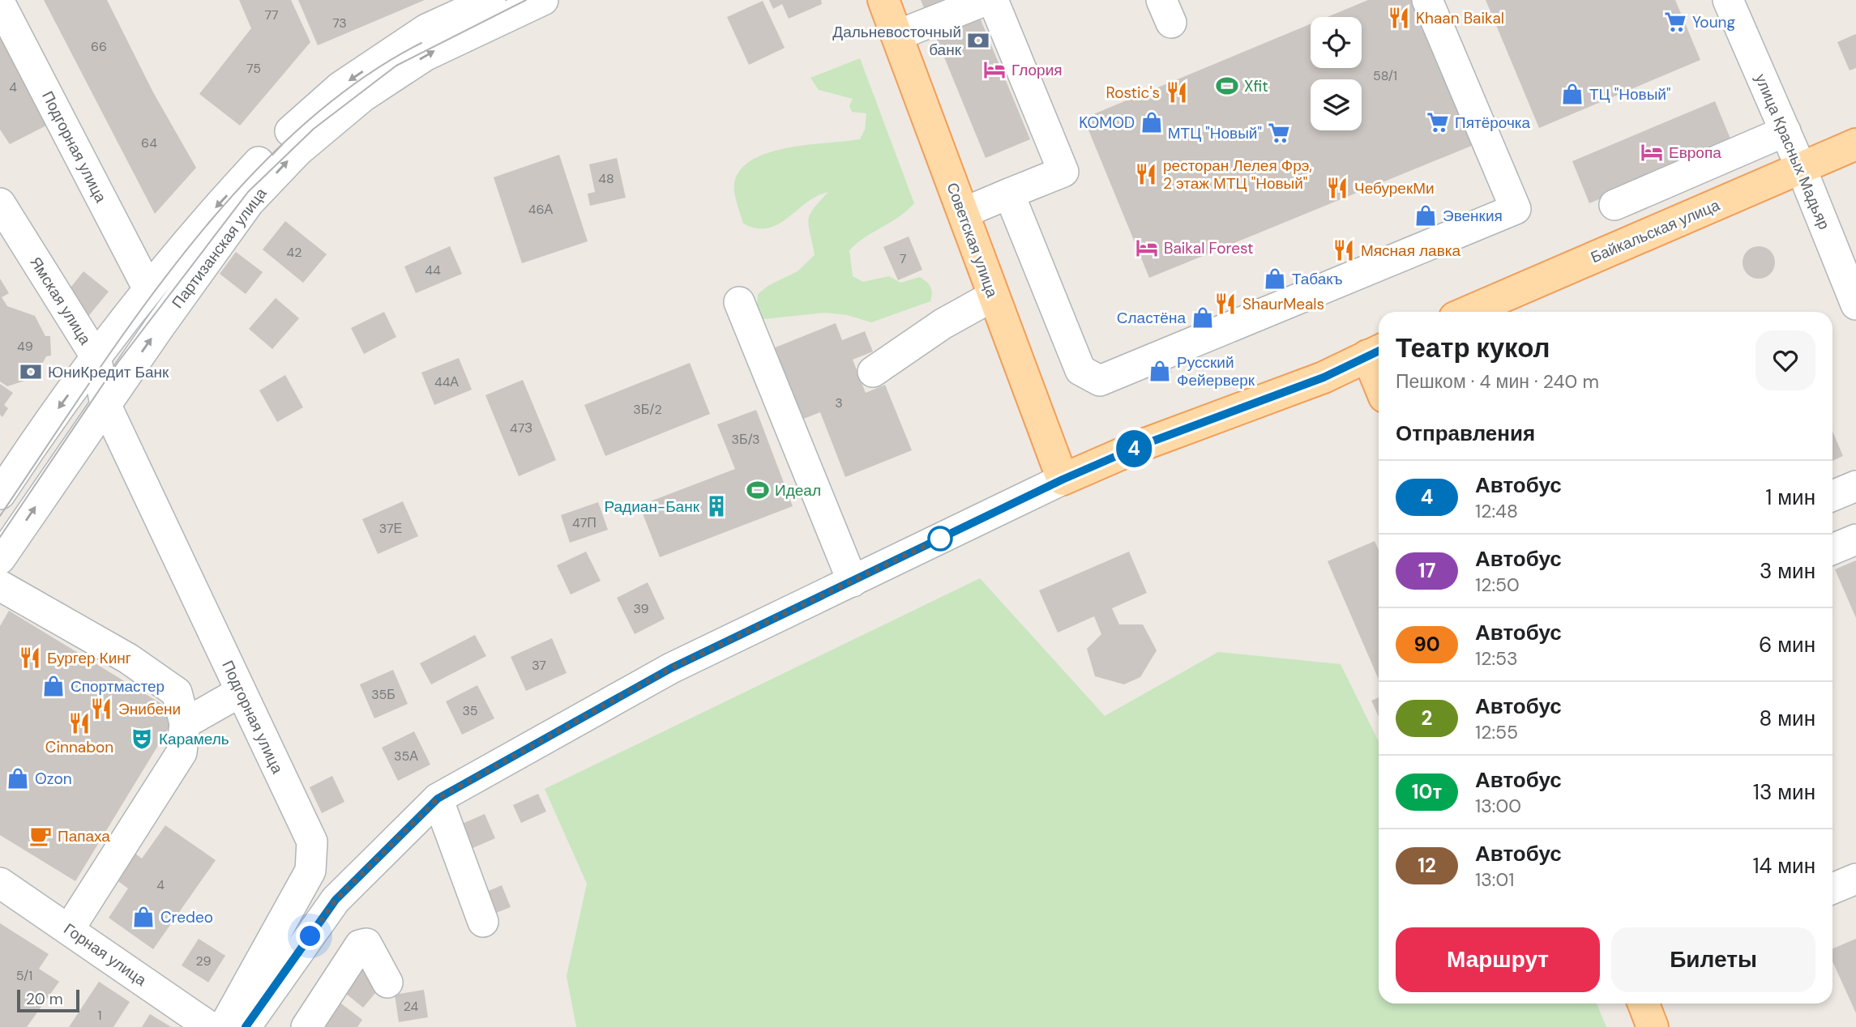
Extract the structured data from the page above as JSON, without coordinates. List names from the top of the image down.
{
  "streets": {
    "main road": ["Байкальская улица", "Советская улица"],
    "street": [
      "Подгорная улица",
      "улица Красных Мадьяр",
      "Партизанская улица",
      "Ямская улица",
      "Горная улица"
    ]
  },
  "crossings": [
    ["Подгорная улица", "Партизанская улица"],
    ["Подгорная улица", "Ямская улица"],
    ["улица Красных Мадьяр", "Байкальская улица"],
    ["Партизанская улица", "Ямская улица"]
  ],
  "places": {
    "restaurant": [
      "Khaan Baikal",
      "Rostic's",
      "ресторан Лелея Фрэ, 2 этаж МТЦ \"Новый\"",
      "ЧебурекМи",
      "Мясная лавка",
      "ShaurMeals",
      "Бургер Кинг",
      "Энибени",
      "Cinnabon"
    ],
    "supermarket": ["Young", "Пятёрочка", "МТЦ \"Новый\""],
    "bank": ["Дальневосточный банк", "ЮниКредит Банк"],
    "hotel": ["Глория", "Европа", "Baikal Forest"],
    "sports": ["Xfit", "Идеал"],
    "shop": [
      "ТЦ \"Новый\"",
      "KOMOD",
      "Эвенкия",
      "Табакъ",
      "Сластёна",
      "Русский Фейерверк",
      "Спортмастер",
      "Ozon",
      "Credeo"
    ],
    "building": ["Радиан-Банк"],
    "theatre": ["Карамель"],
    "cafe": ["Папаха"]
  },
  "lines": ["bus line 4"],
  "house_numbers": [
    "77",
    "73",
    "66",
    "75",
    "58/1",
    "4",
    "64",
    "48",
    "46А",
    "42",
    "7",
    "44",
    "49",
    "44А",
    "3",
    "3Б/2",
    "47З",
    "3Б/3",
    "47П",
    "37Е",
    "39",
    "37",
    "35Б",
    "35",
    "35А",
    "4",
    "29",
    "5/1",
    "24",
    "1"
  ],
  "scale_bar": "20 m",
  "page": {
    "on_map": "4",
    "heading": [
      ["Театр кукол", "Пешком · 4 мин · 240 m"],
      "Отправления"
    ],
    "list": [
      {
        "mark": "4",
        "name": "Автобус",
        "note": "12:48",
        "value": "1 мин"
      },
      {
        "mark": "17",
        "name": "Автобус",
        "note": "12:50",
        "value": "3 мин"
      },
      {
        "mark": "90",
        "name": "Автобус",
        "note": "12:53",
        "value": "6 мин"
      },
      {
        "mark": "2",
        "name": "Автобус",
        "note": "12:55",
        "value": "8 мин"
      },
      {
        "mark": "10т",
        "name": "Автобус",
        "note": "13:00",
        "value": "13 мин"
      },
      {
        "mark": "12",
        "name": "Автобус",
        "note": "13:01",
        "value": "14 мин"
      }
    ],
    "buttons": ["Маршрут", "Билеты"],
    "scale": "20 m"
  }
}
